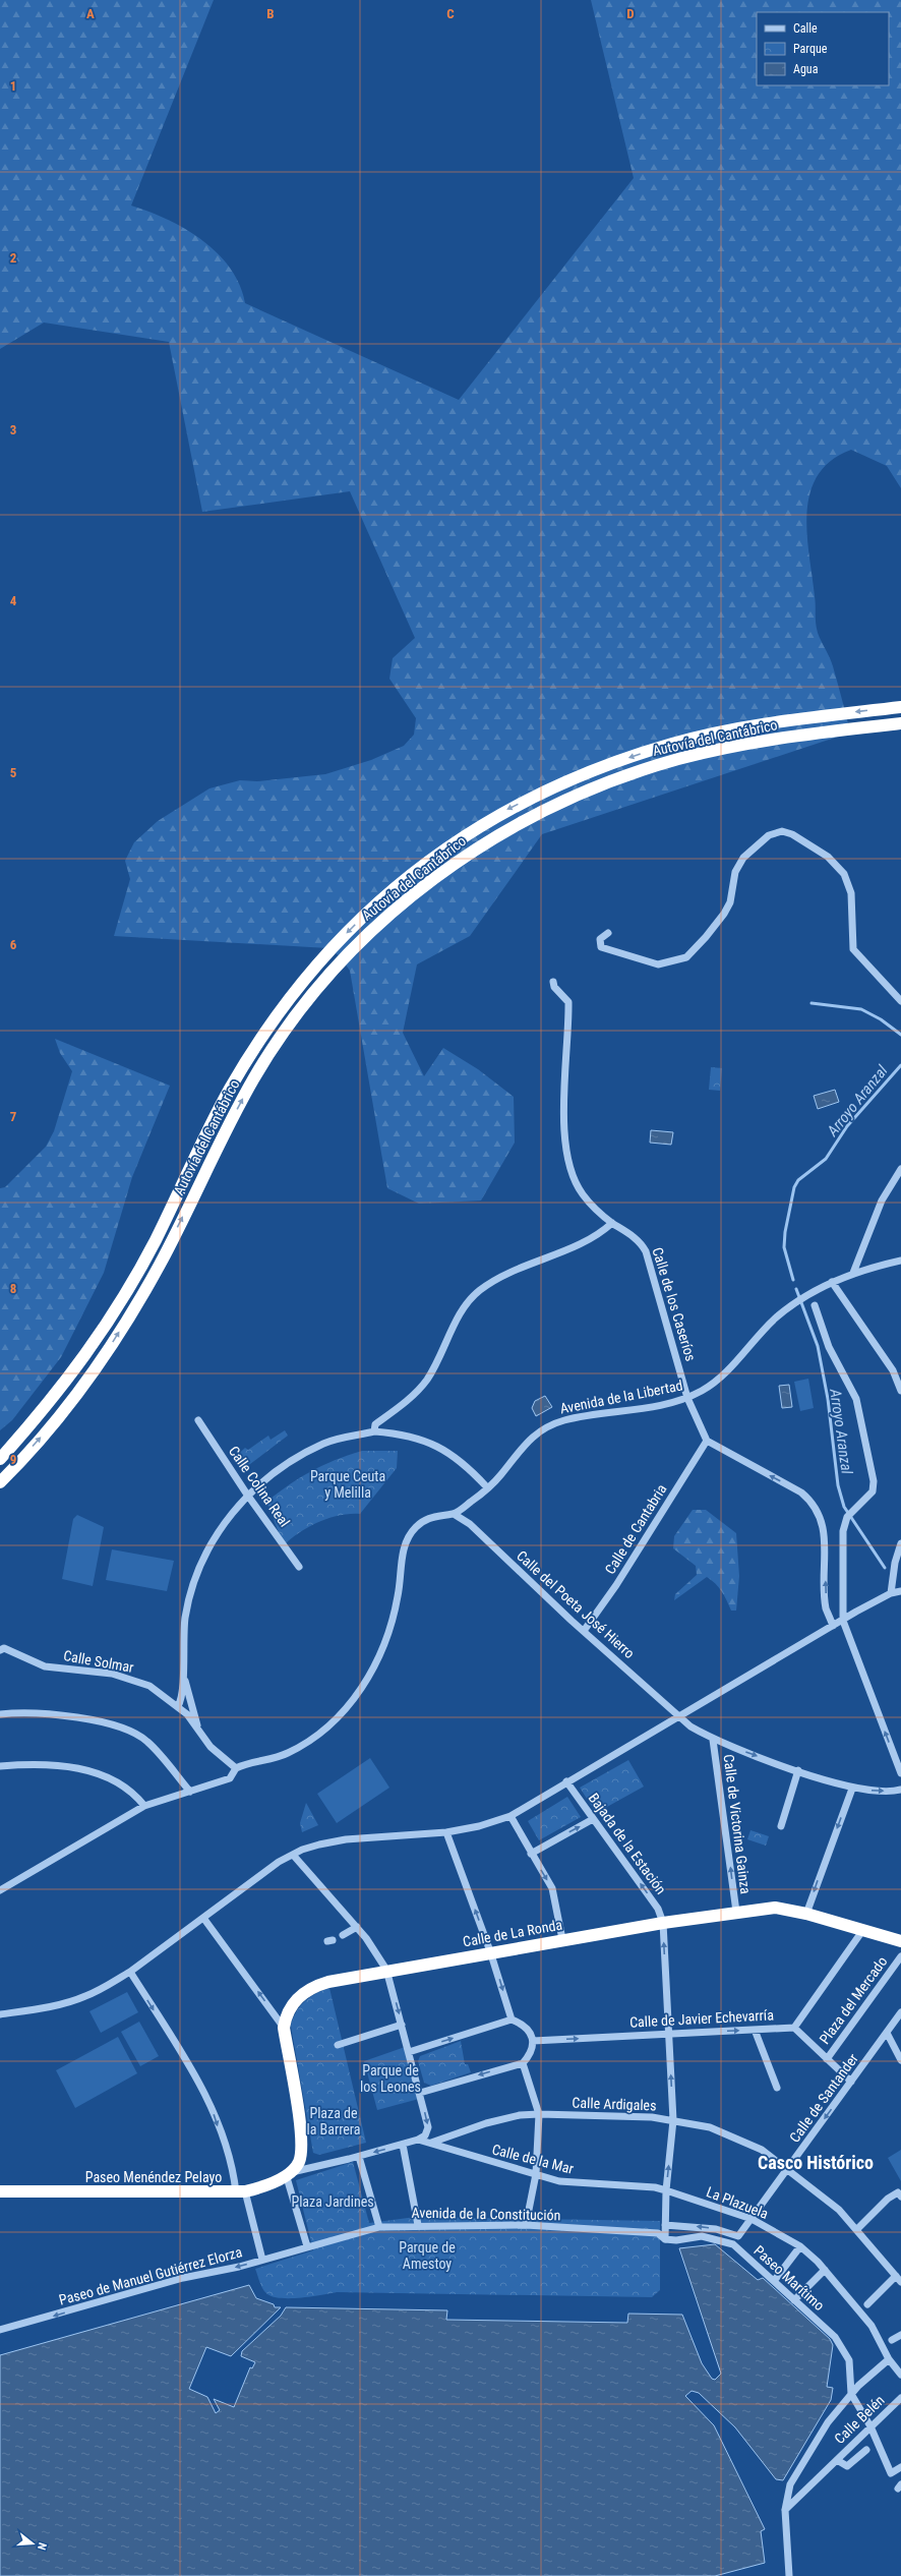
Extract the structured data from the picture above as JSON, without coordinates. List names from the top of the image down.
{
  "streets": {
    "highway": ["Autovía del Cantábrico", "Calle de La Ronda", "Paseo Menéndez Pelayo"],
    "street": [
      "Calle de los Caseríos",
      "Avenida de la Libertad",
      "Calle Colina Real",
      "Calle de Cantabria",
      "Calle del Poeta José Hierro",
      "Calle Solmar",
      "Calle de Victorina Gainza",
      "Bajada de la Estación",
      "Plaza del Mercado",
      "Calle de Javier Echevarría",
      "Calle de Santander",
      "Calle Ardigales",
      "Calle de la Mar",
      "La Plazuela",
      "Avenida de la Constitución",
      "Paseo de Manuel Gutiérrez Elorza",
      "Paseo Marítimo",
      "Calle Belén"
    ]
  },
  "crossings": [
    ["Calle de los Caseríos", "Avenida de la Libertad"],
    ["Calle de los Caseríos", "Calle de Cantabria"],
    ["Avenida de la Libertad", "Calle del Poeta José Hierro"],
    ["Calle de Cantabria", "Calle del Poeta José Hierro"],
    ["Calle del Poeta José Hierro", "Calle de Victorina Gainza"],
    ["Calle de Victorina Gainza", "Calle de La Ronda"],
    ["Bajada de la Estación", "Calle de La Ronda"],
    ["Calle de La Ronda", "Paseo Menéndez Pelayo"],
    ["Plaza del Mercado", "Calle de Javier Echevarría"],
    ["Calle de Javier Echevarría", "Calle de Santander"],
    ["Calle de Santander", "Calle Ardigales"],
    ["Calle de Santander", "La Plazuela"],
    ["Calle Ardigales", "Calle de la Mar"],
    ["Calle de la Mar", "La Plazuela"],
    ["Avenida de la Constitución", "Paseo de Manuel Gutiérrez Elorza"],
    ["Avenida de la Constitución", "Paseo Marítimo"]
  ],
  "one_way": [
    "Calle de Victorina Gainza",
    "Bajada de la Estación",
    "Calle de Javier Echevarría",
    "Calle de Santander",
    "Paseo de Manuel Gutiérrez Elorza"
  ],
  "districts": ["Casco Histórico"],
  "water": ["Arroyo Aranzal"],
  "parks": [
    "Parque Ceuta y Melilla",
    "Parque de los Leones",
    "Plaza de la Barrera",
    "Plaza Jardines",
    "Parque de Amestoy"
  ],
  "legend": ["Calle", "Parque", "Agua"],
  "north": "right",
  "grid": {
    "columns": [
      "A",
      "B",
      "C",
      "D"
    ],
    "rows": [
      "1",
      "2",
      "3",
      "4",
      "5",
      "6",
      "7",
      "8",
      "9"
    ]
  }
}
